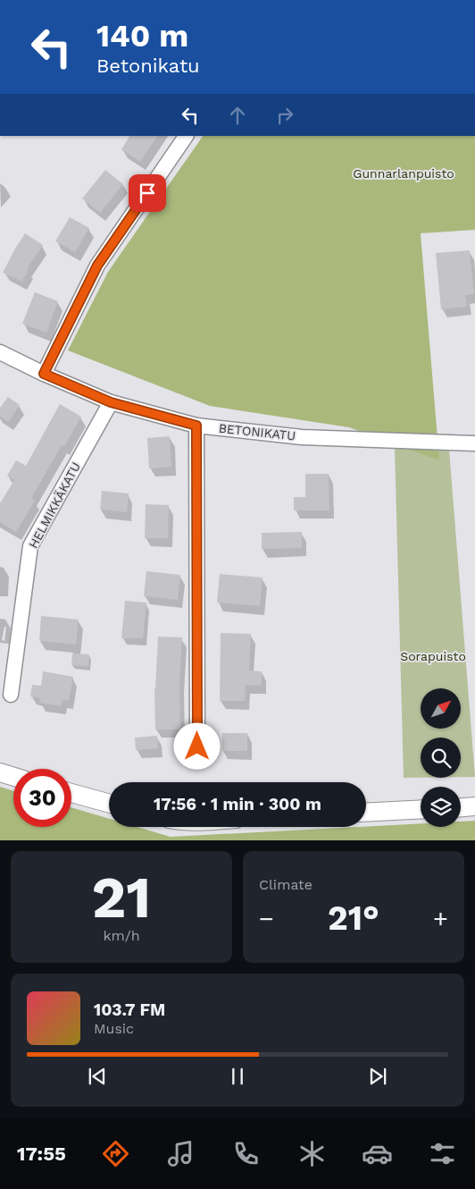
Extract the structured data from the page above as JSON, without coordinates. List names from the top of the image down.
{
  "streets": {
    "street": ["BETONIKATU", "HELMIKKÄKATU"]
  },
  "crossings": [
    ["BETONIKATU", "HELMIKKÄKATU"]
  ],
  "parks": ["Gunnarlanpuisto", "Sorapuisto"],
  "north": "top right",
  "page": {
    "turn": ["140 m", "Betonikatu"],
    "limit": "30",
    "trip": "17:56 · 1 min · 300 m",
    "tile": [
      ["21", "km/h"],
      "Climate"
    ],
    "heat": ["−", "21°", "+"],
    "song": ["103.7 FM", "Music"],
    "tabs": "17:55"
  }
}
